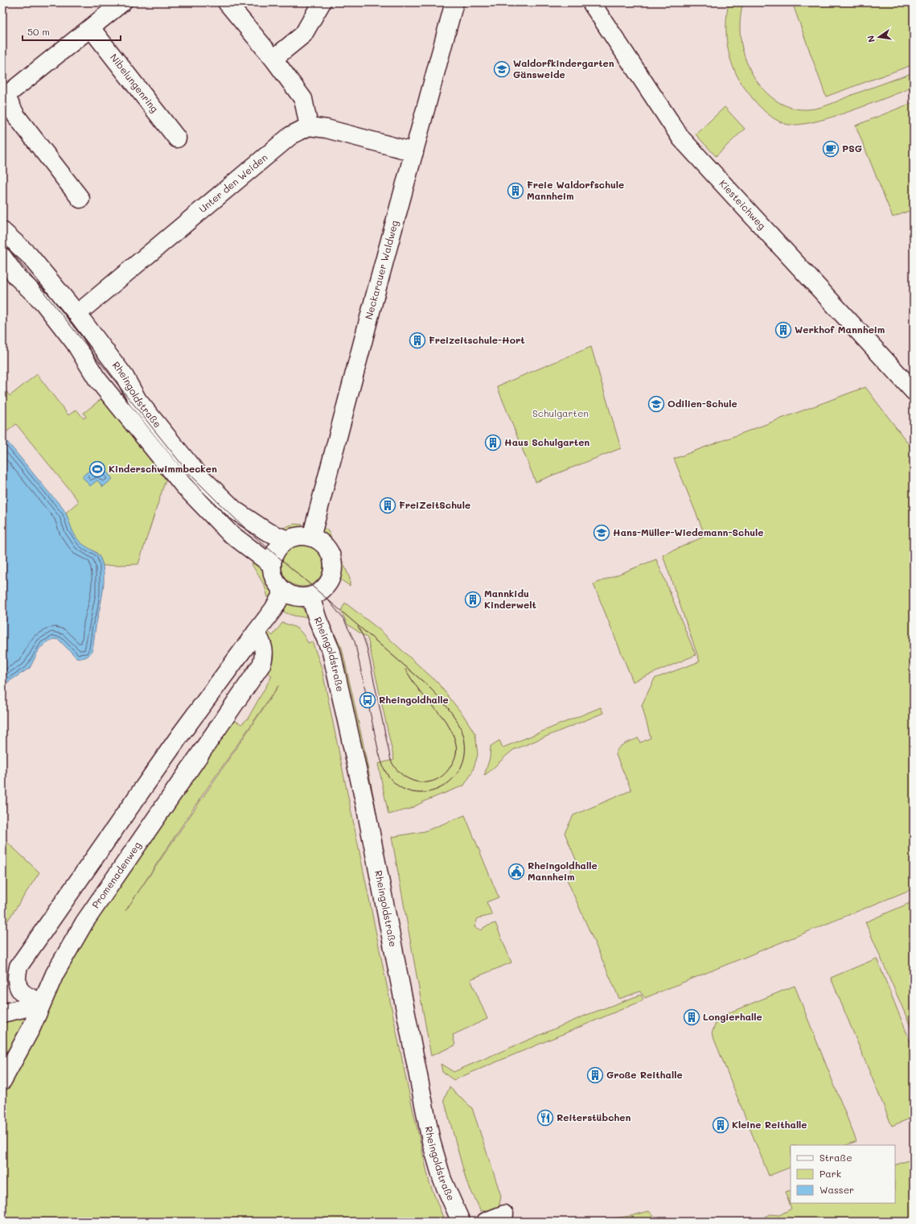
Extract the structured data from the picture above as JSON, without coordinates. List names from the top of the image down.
{
  "streets": {
    "street": [
      "Nibelungenring",
      "Unter den Weiden",
      "Kiesteichweg",
      "Neckarauer Waldweg",
      "Rheingoldstraße",
      "Promenadenweg"
    ]
  },
  "crossings": [
    ["Unter den Weiden", "Rheingoldstraße"],
    ["Neckarauer Waldweg", "Rheingoldstraße"]
  ],
  "parks": ["Schulgarten"],
  "places": {
    "school or university": ["Waldorfkindergarten Gänsweide", "Odilien-Schule", "Hans-Müller-Wiedemann-Schule"],
    "cafe": ["PSG"],
    "building": [
      "Freie Waldorfschule Mannheim",
      "Werkhof Mannheim",
      "Freizeitschule-Hort",
      "Haus Schulgarten",
      "FreiZeitSchule",
      "Mannkidu Kinderwelt",
      "Longierhalle",
      "Große Reithalle",
      "Kleine Reithalle"
    ],
    "sports": ["Kinderschwimmbecken"],
    "bus stop": ["Rheingoldhalle"],
    "public building": ["Rheingoldhalle Mannheim"],
    "restaurant": ["Reiterstübchen"]
  },
  "legend": ["Straße", "Park", "Wasser"],
  "scale_bar": "50 m",
  "north": "left"
}
